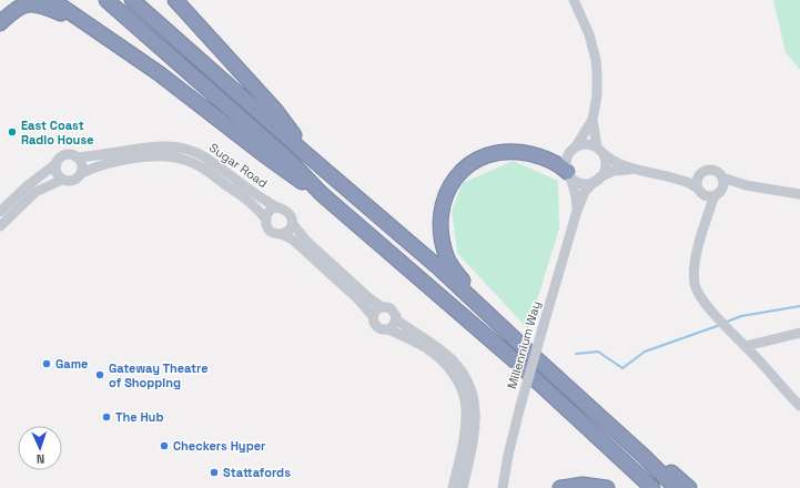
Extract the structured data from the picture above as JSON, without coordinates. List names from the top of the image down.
{
  "streets": {
    "street": ["Sugar Road", "Millennium Way"]
  },
  "places": [
    "East Coast Radio House",
    "Game",
    "Gateway Theatre of Shopping",
    "The Hub",
    "Checkers Hyper",
    "Stattafords"
  ],
  "north": "bottom"
}
